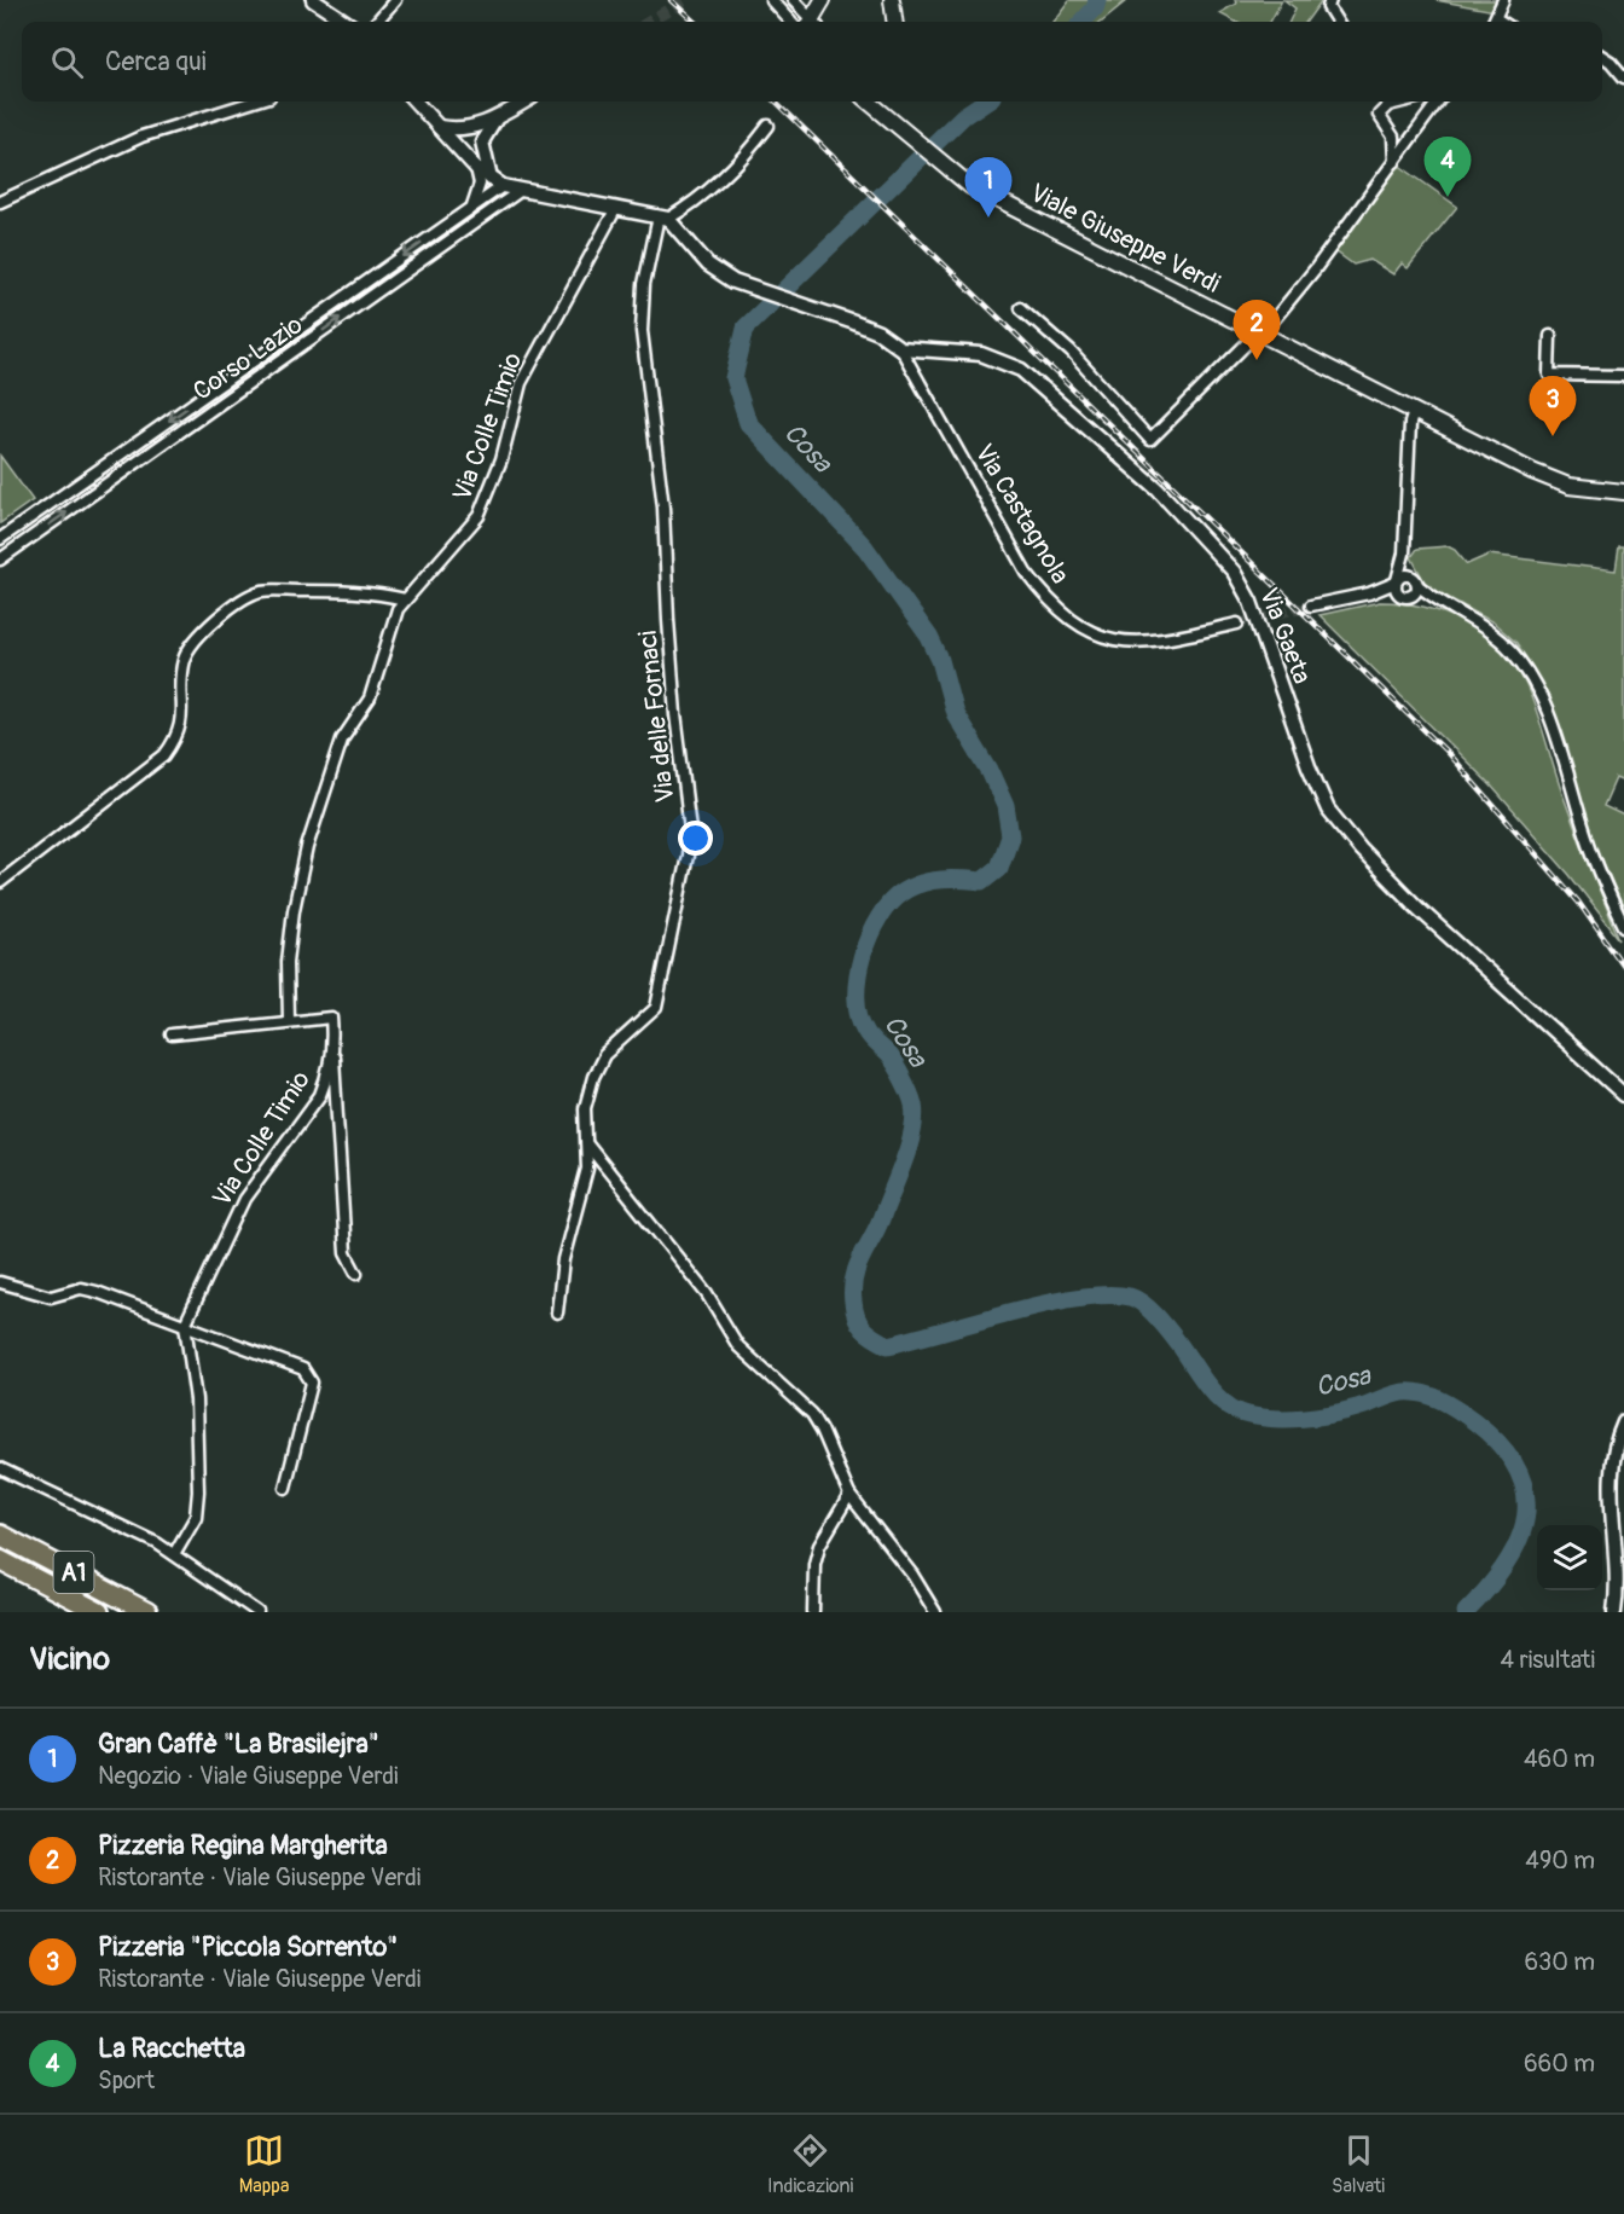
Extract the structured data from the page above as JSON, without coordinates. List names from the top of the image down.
{
  "streets": {
    "highway": ["A1"],
    "main road": ["Viale Giuseppe Verdi"],
    "street": [
      "Corso Lazio",
      "Via Colle Timio",
      "Via Castagnola",
      "Via Gaeta",
      "Via delle Fornaci"
    ]
  },
  "crossings": [
    ["Via Castagnola", "Via Gaeta"],
    ["Via Gaeta", "Via delle Fornaci"]
  ],
  "water": ["Cosa"],
  "page": {
    "search": "Cerca qui",
    "pins": [
      "4",
      "1",
      "2",
      "3"
    ],
    "heading": ["Vicino", "4 risultati"],
    "list": [
      {
        "mark": "1",
        "name": "Gran Caffè \"La Brasilejra\"",
        "note": "Negozio · Viale Giuseppe Verdi",
        "value": "460 m"
      },
      {
        "mark": "2",
        "name": "Pizzeria Regina Margherita",
        "note": "Ristorante · Viale Giuseppe Verdi",
        "value": "490 m"
      },
      {
        "mark": "3",
        "name": "Pizzeria \"Piccola Sorrento\"",
        "note": "Ristorante · Viale Giuseppe Verdi",
        "value": "630 m"
      },
      {
        "mark": "4",
        "name": "La Racchetta",
        "note": "Sport",
        "value": "660 m"
      }
    ],
    "nav": ["Mappa", "Indicazioni", "Salvati"]
  }
}
